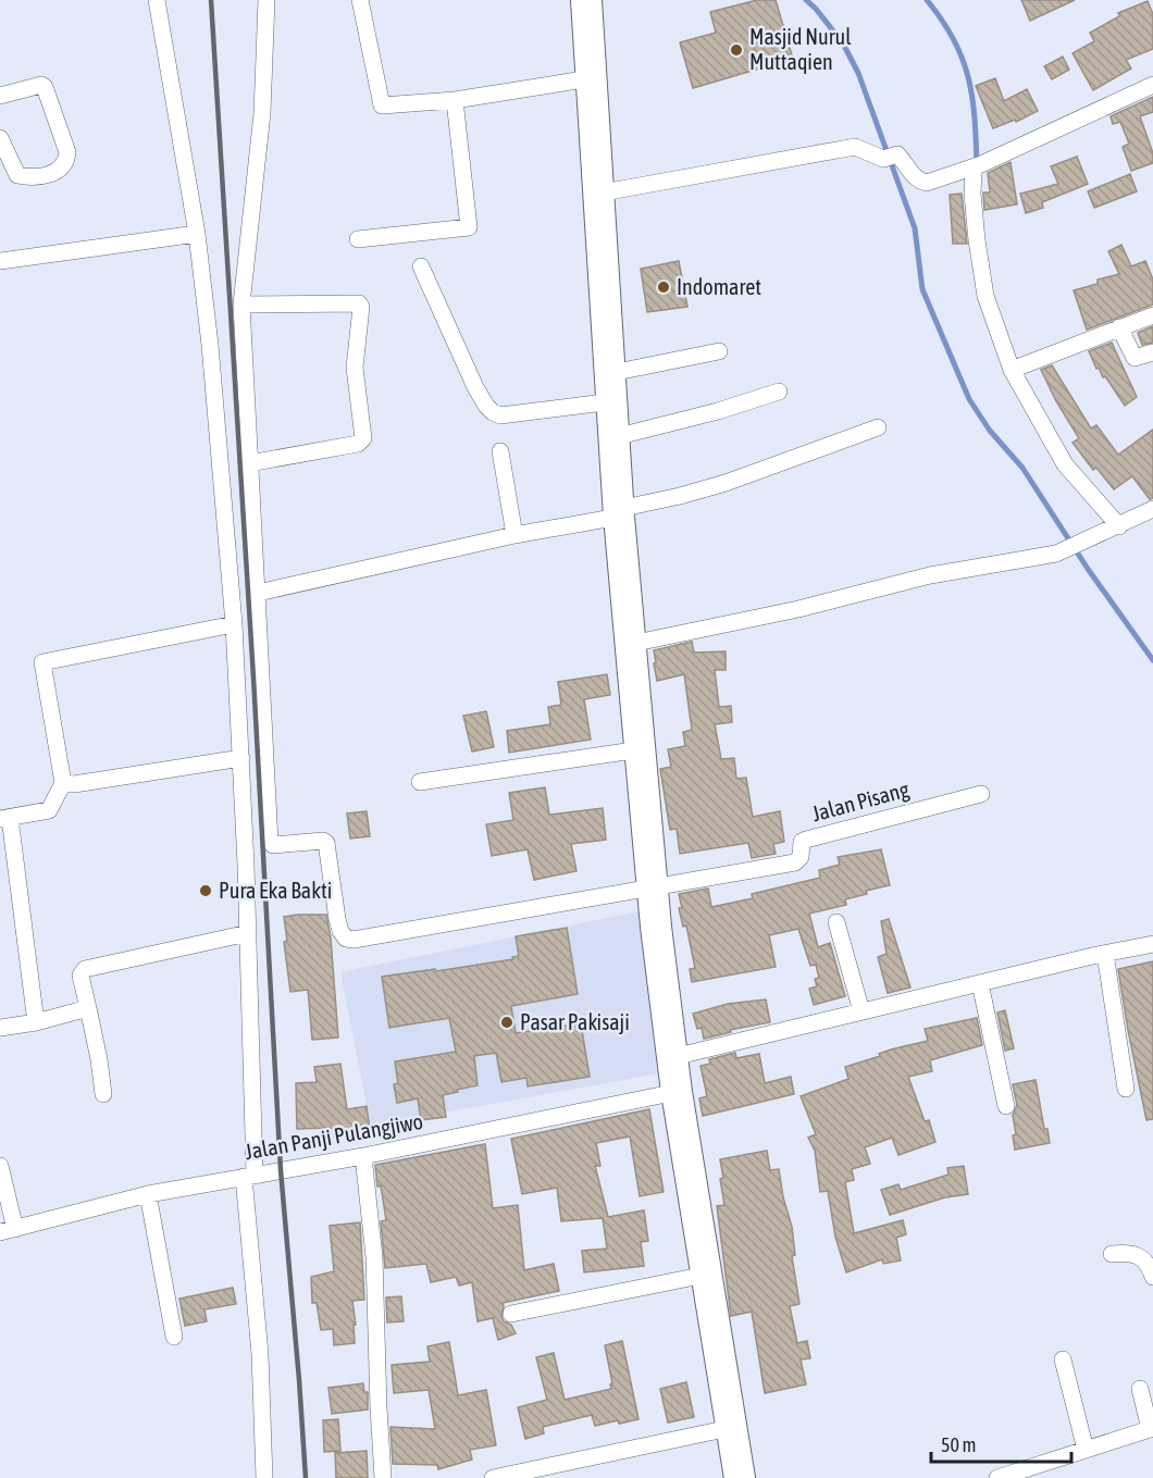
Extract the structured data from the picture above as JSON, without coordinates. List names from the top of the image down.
{
  "streets": {
    "street": ["Jalan Pisang", "Jalan Panji Pulangjiwo"]
  },
  "places": [
    "Masjid Nurul Muttaqien",
    "Indomaret",
    "Pura Eka Bakti",
    "Pasar Pakisaji"
  ],
  "scale_bar": "50 m"
}
